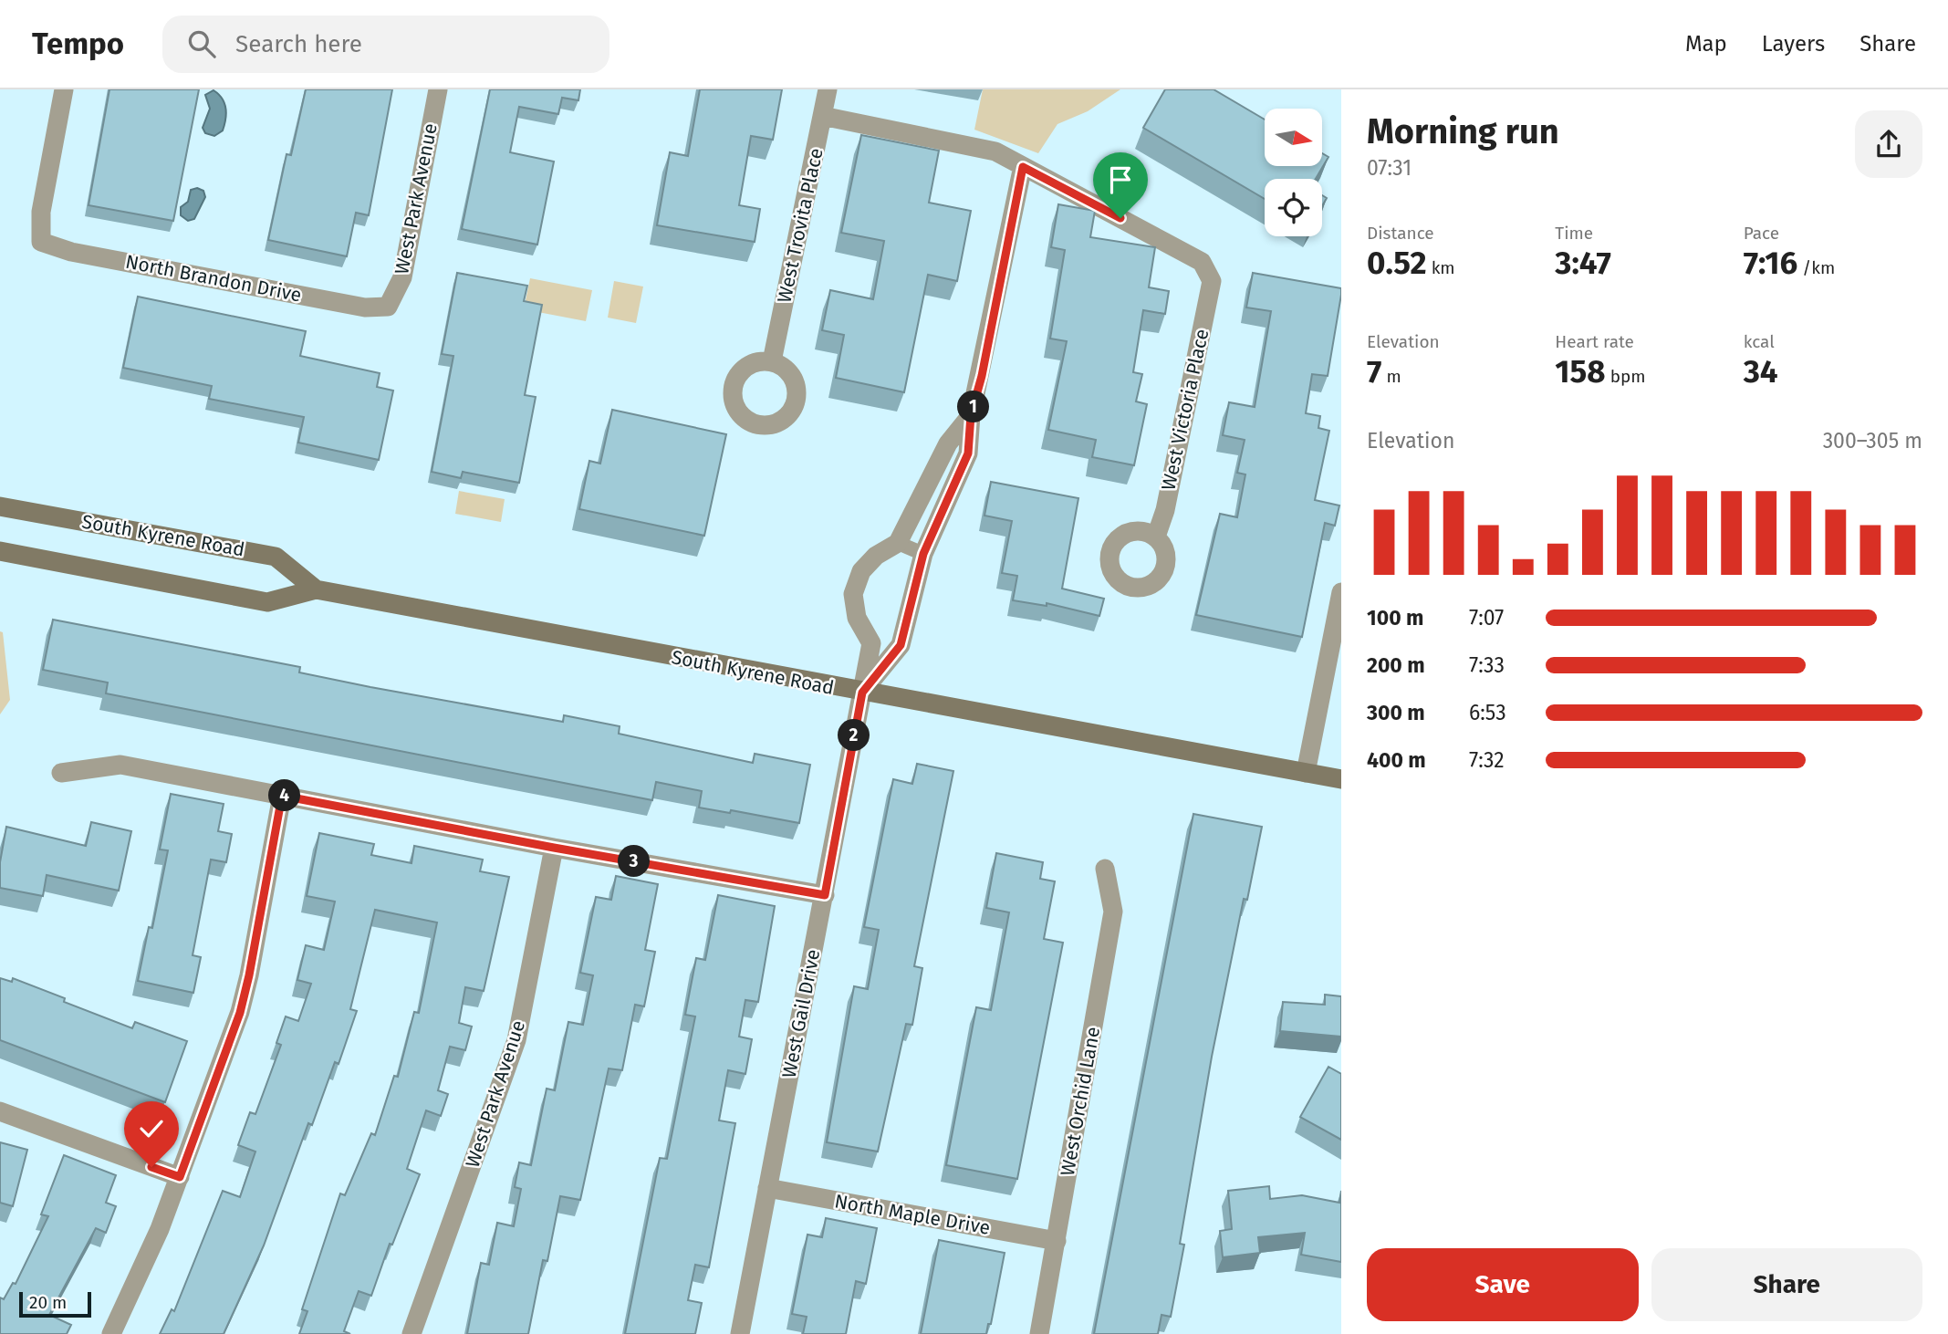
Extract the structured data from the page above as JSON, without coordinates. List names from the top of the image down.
{
  "streets": {
    "main road": ["South Kyrene Road"],
    "street": [
      "West Park Avenue",
      "West Trovita Place",
      "North Brandon Drive",
      "West Victoria Place",
      "West Gail Drive",
      "West Orchid Lane",
      "North Maple Drive"
    ]
  },
  "crossings": [
    ["West Park Avenue", "North Brandon Drive"],
    ["West Victoria Place", "West Gail Drive"],
    ["South Kyrene Road", "West Gail Drive"],
    ["West Gail Drive", "North Maple Drive"],
    ["West Orchid Lane", "North Maple Drive"]
  ],
  "scale_bar": "20 m",
  "north": "right",
  "page": {
    "header": "Tempo",
    "search": "Search here",
    "nav": ["Map", "Layers", "Share"],
    "heading": ["Morning run", "07:31"],
    "stats": [
      ["Distance", "0.52 km"],
      ["Time", "3:47"],
      ["Pace", "7:16 /km"],
      ["Elevation", "7 m"],
      ["Heart rate", "158 bpm"],
      ["kcal", "34"]
    ],
    "pins": [
      "1",
      "2",
      "4",
      "3"
    ],
    "chart": ["Elevation", "300–305 m"],
    "list": [
      {
        "name": "100 m",
        "note": "7:07"
      },
      {
        "name": "200 m",
        "note": "7:33"
      },
      {
        "name": "300 m",
        "note": "6:53"
      },
      {
        "name": "400 m",
        "note": "7:32"
      }
    ],
    "buttons": ["Save", "Share"],
    "scale": "20 m"
  }
}
